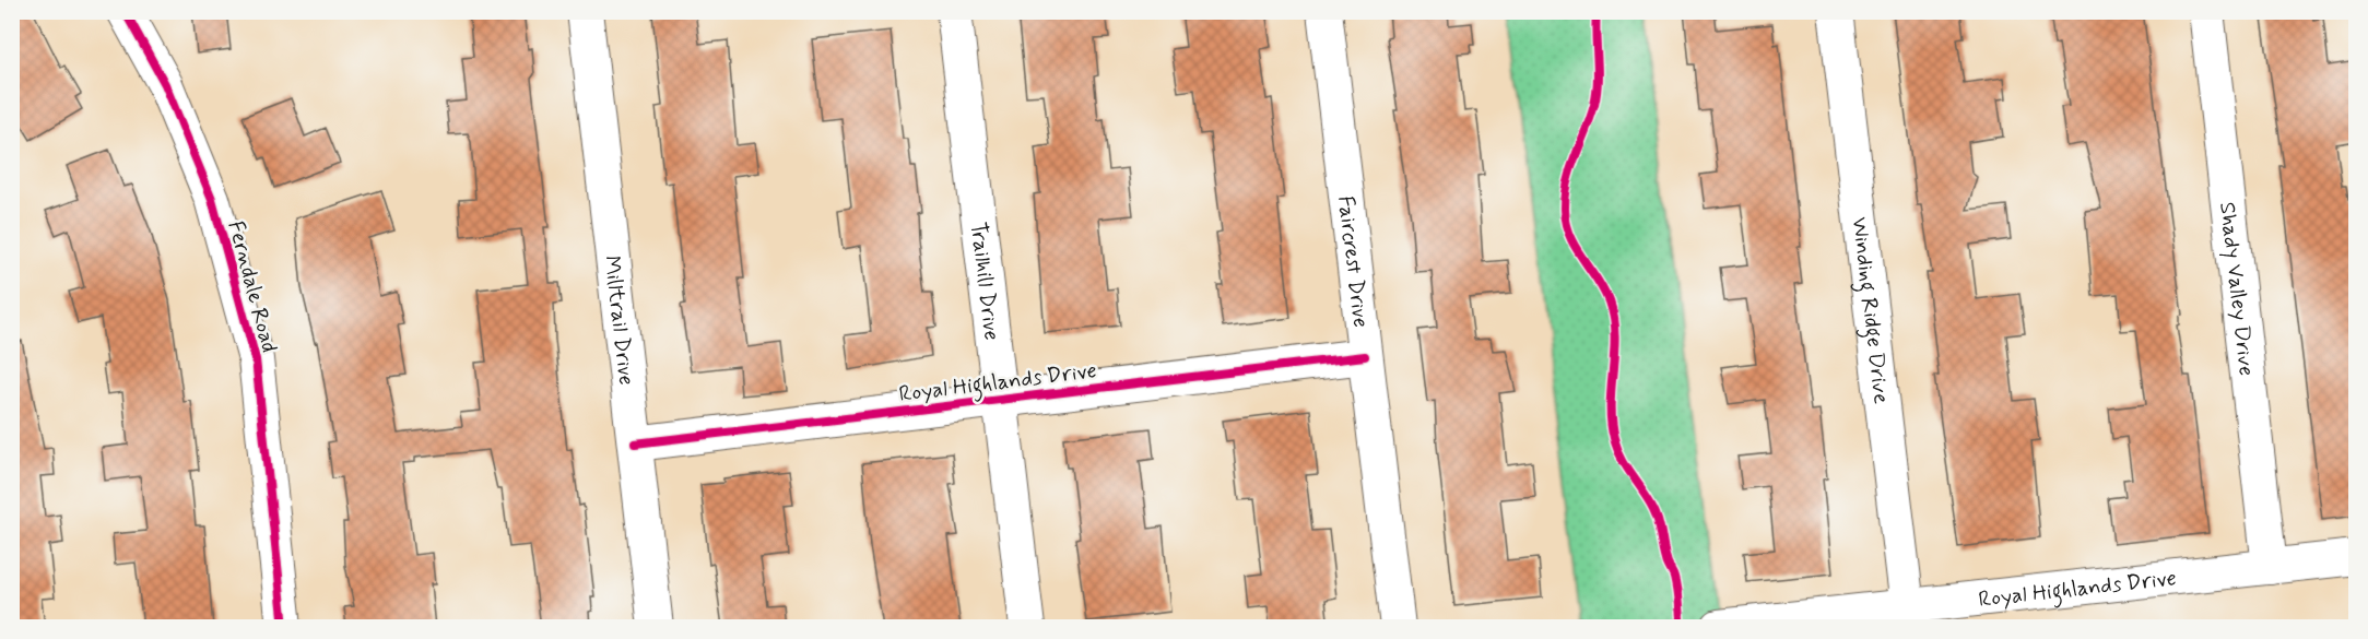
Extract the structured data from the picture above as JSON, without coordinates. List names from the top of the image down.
{
  "streets": {
    "street": [
      "Faircrest Drive",
      "Trailhill Drive",
      "Ferndale Road",
      "Shady Valley Drive",
      "Winding Ridge Drive",
      "Milltrail Drive",
      "Royal Highlands Drive"
    ]
  },
  "crossings": [
    ["Faircrest Drive", "Royal Highlands Drive"],
    ["Trailhill Drive", "Royal Highlands Drive"],
    ["Shady Valley Drive", "Royal Highlands Drive"],
    ["Winding Ridge Drive", "Royal Highlands Drive"],
    ["Milltrail Drive", "Royal Highlands Drive"]
  ]
}
